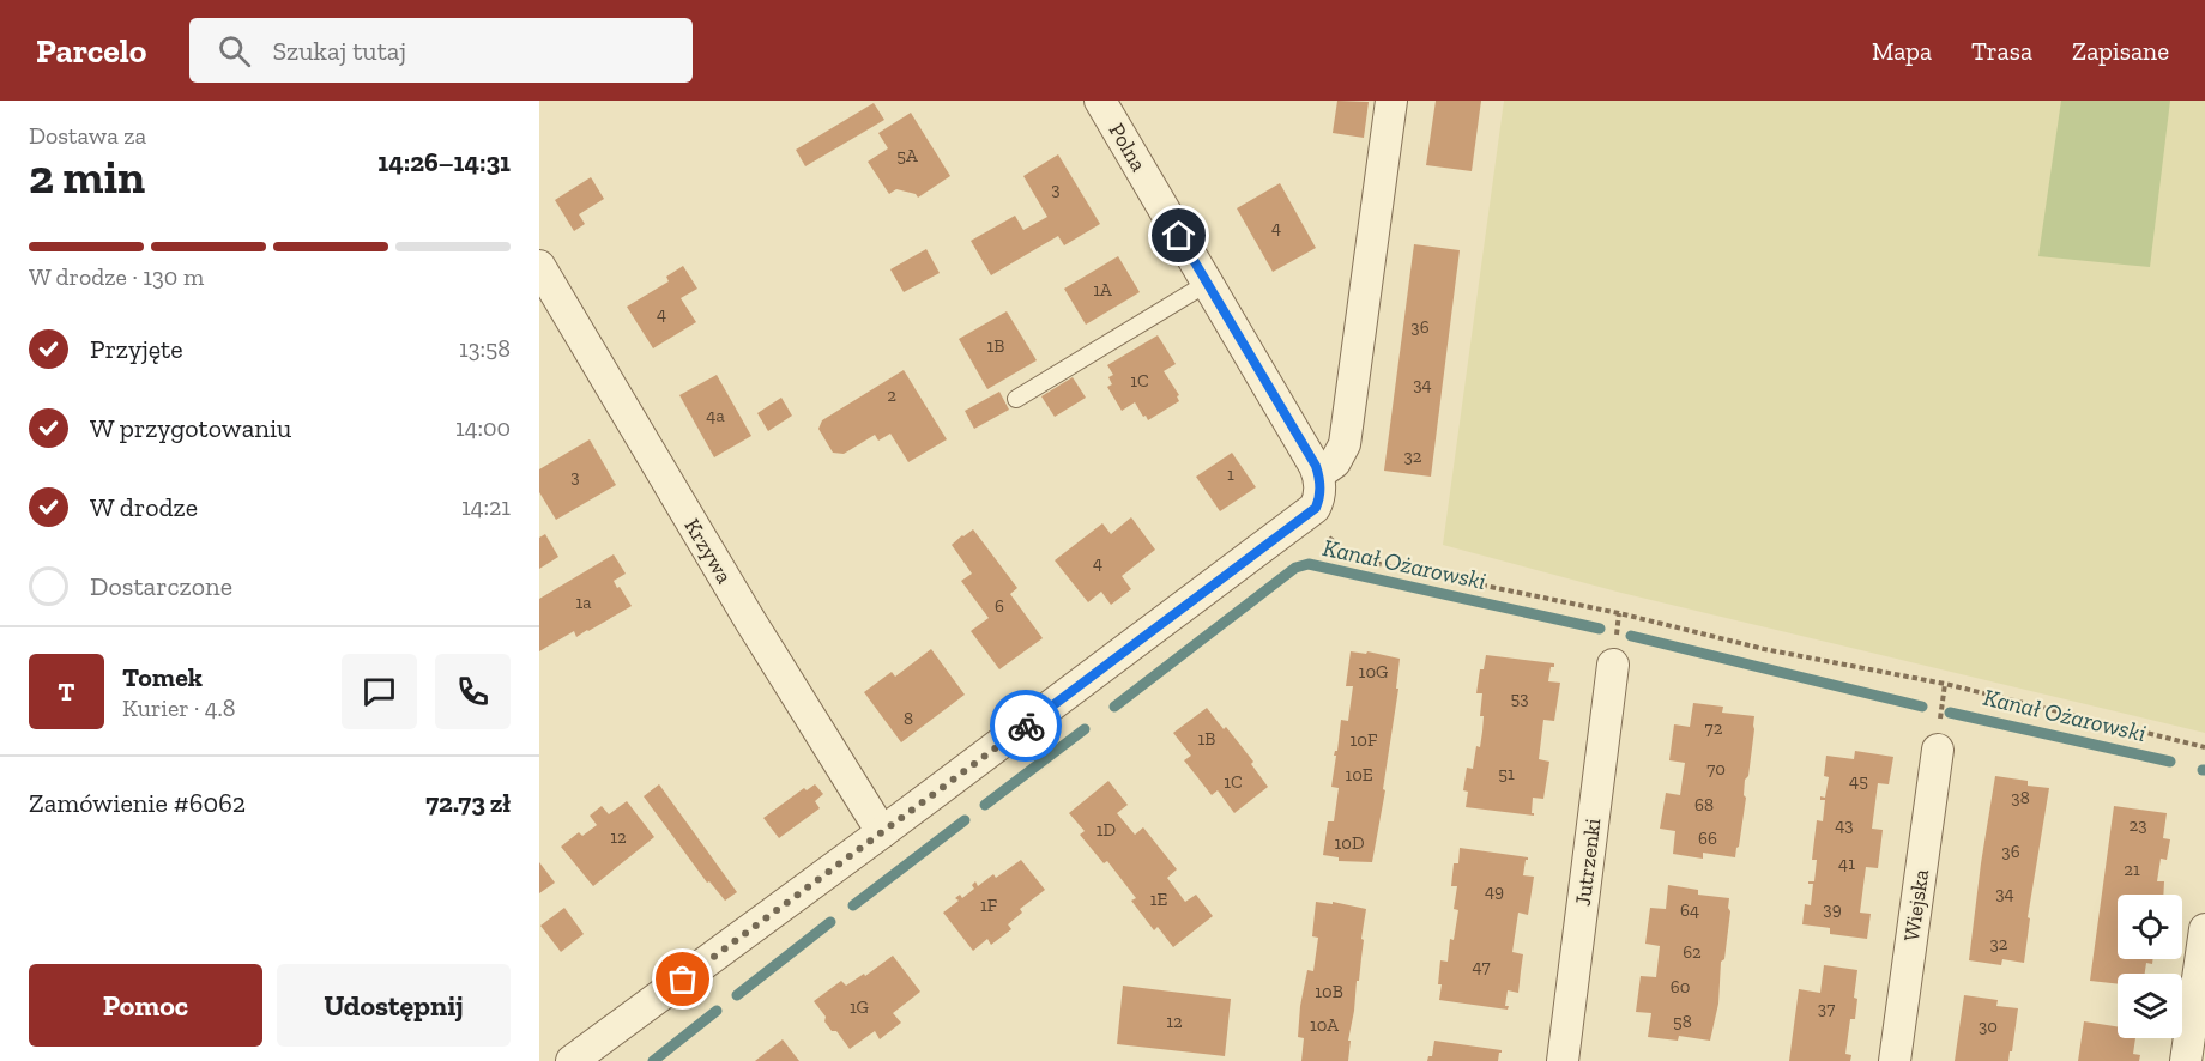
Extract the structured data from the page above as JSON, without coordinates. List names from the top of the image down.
{
  "streets": {
    "street": [
      "Polna",
      "Krzywa",
      "Jutrzenki",
      "Wiejska"
    ]
  },
  "water": ["Kanał Ożarowski"],
  "house_numbers": [
    "5A",
    "3",
    "4",
    "1A",
    "4",
    "36",
    "1B",
    "1C",
    "34",
    "2",
    "4a",
    "32",
    "1",
    "3",
    "4",
    "1a",
    "6",
    "10G",
    "53",
    "8",
    "72",
    "1B",
    "10F",
    "70",
    "51",
    "10E",
    "45",
    "1C",
    "38",
    "68",
    "43",
    "23",
    "1D",
    "12",
    "66",
    "10D",
    "36",
    "41",
    "21",
    "49",
    "34",
    "1E",
    "1F",
    "39",
    "64",
    "32",
    "62",
    "47",
    "60",
    "10B",
    "1G",
    "37",
    "12",
    "58",
    "10A",
    "30"
  ],
  "page": {
    "header": "Parcelo",
    "search": "Szukaj tutaj",
    "nav": ["Mapa", "Trasa", "Zapisane"],
    "heading": ["2 min", "Dostawa za", "14:26–14:31"],
    "panel": [
      "Tomek",
      "Kurier · 4.8",
      "Zamówienie #6062",
      "72.73 zł"
    ],
    "bar": "W drodze · 130 m",
    "list": [
      ["Przyjęte", "13:58"],
      ["W przygotowaniu", "14:00"],
      ["W drodze", "14:21"],
      "Dostarczone"
    ],
    "round": "T",
    "buttons": ["Pomoc", "Udostępnij"]
  }
}
